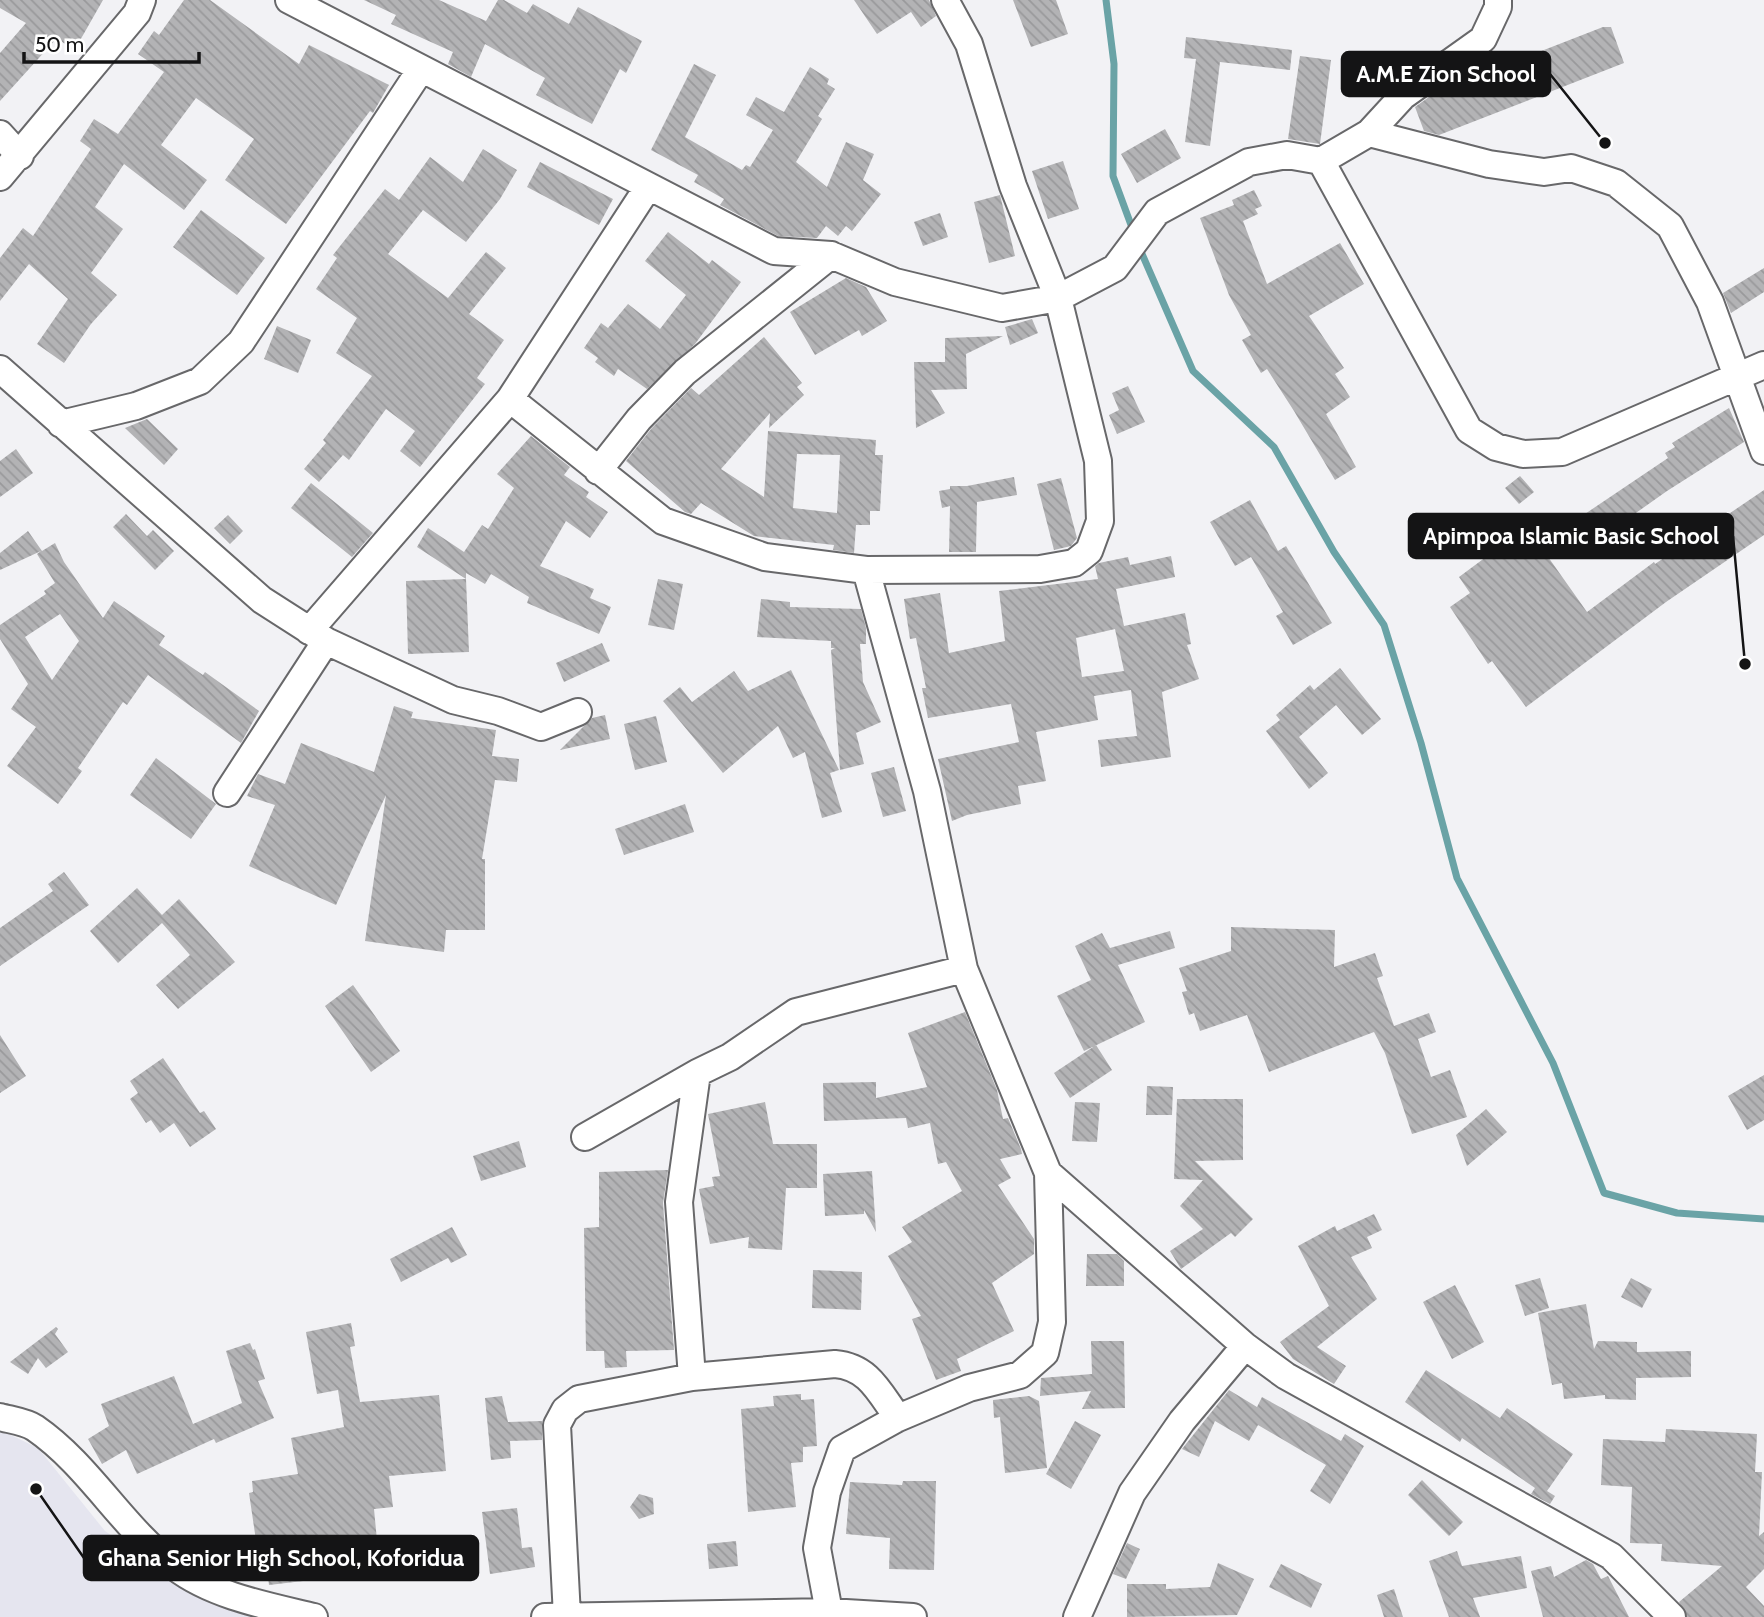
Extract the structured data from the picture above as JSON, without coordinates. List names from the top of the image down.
{
  "places": ["A.M.E Zion School", "Apimpoa Islamic Basic School", "Ghana Senior High School, Koforidua"],
  "scale_bar": "50 m"
}
